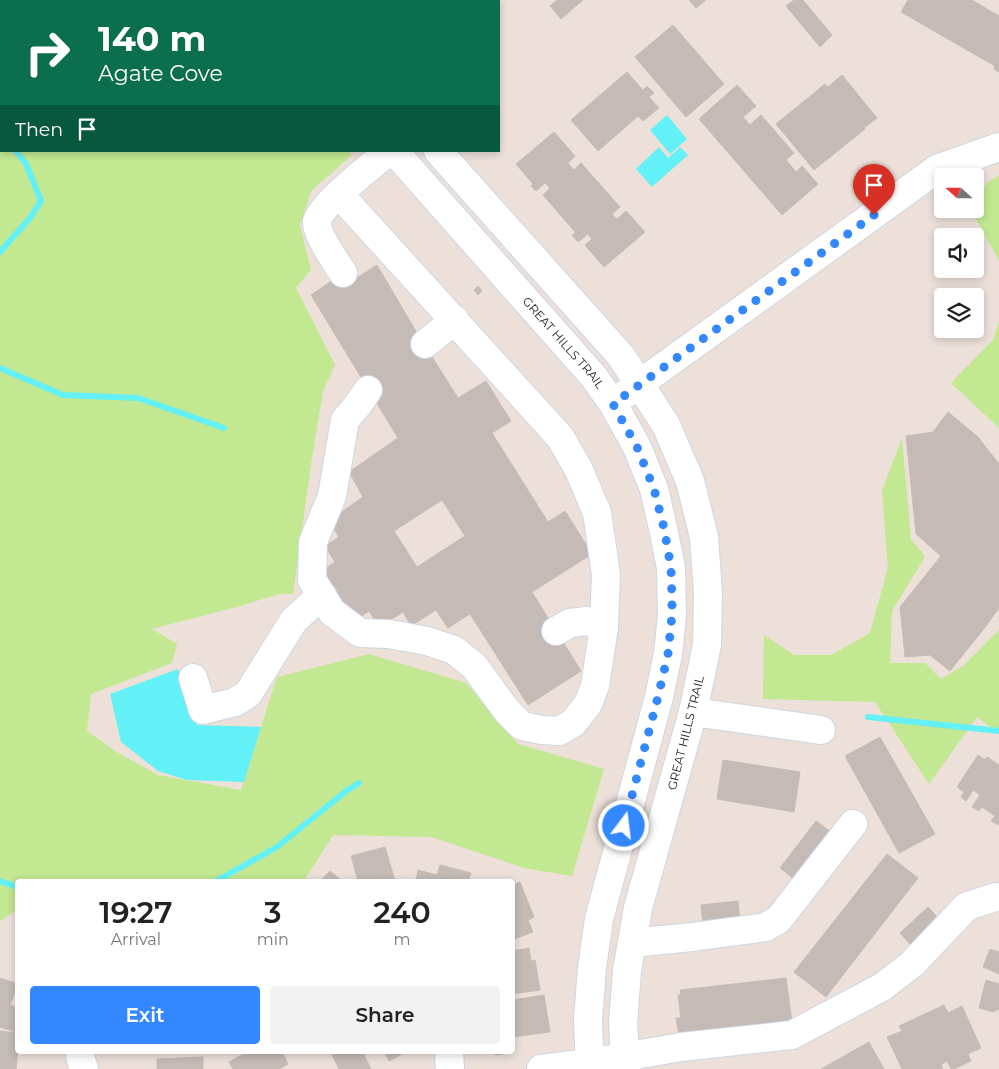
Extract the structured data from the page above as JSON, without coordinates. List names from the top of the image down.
{
  "streets": {
    "street": ["GREAT HILLS TRAIL"]
  },
  "north": "left",
  "page": {
    "turn": ["140 m", "Agate Cove"],
    "then": "Then",
    "eta": [
      "19:27",
      "Arrival",
      "3",
      "min",
      "240",
      "m"
    ],
    "buttons": ["Exit", "Share"]
  }
}
